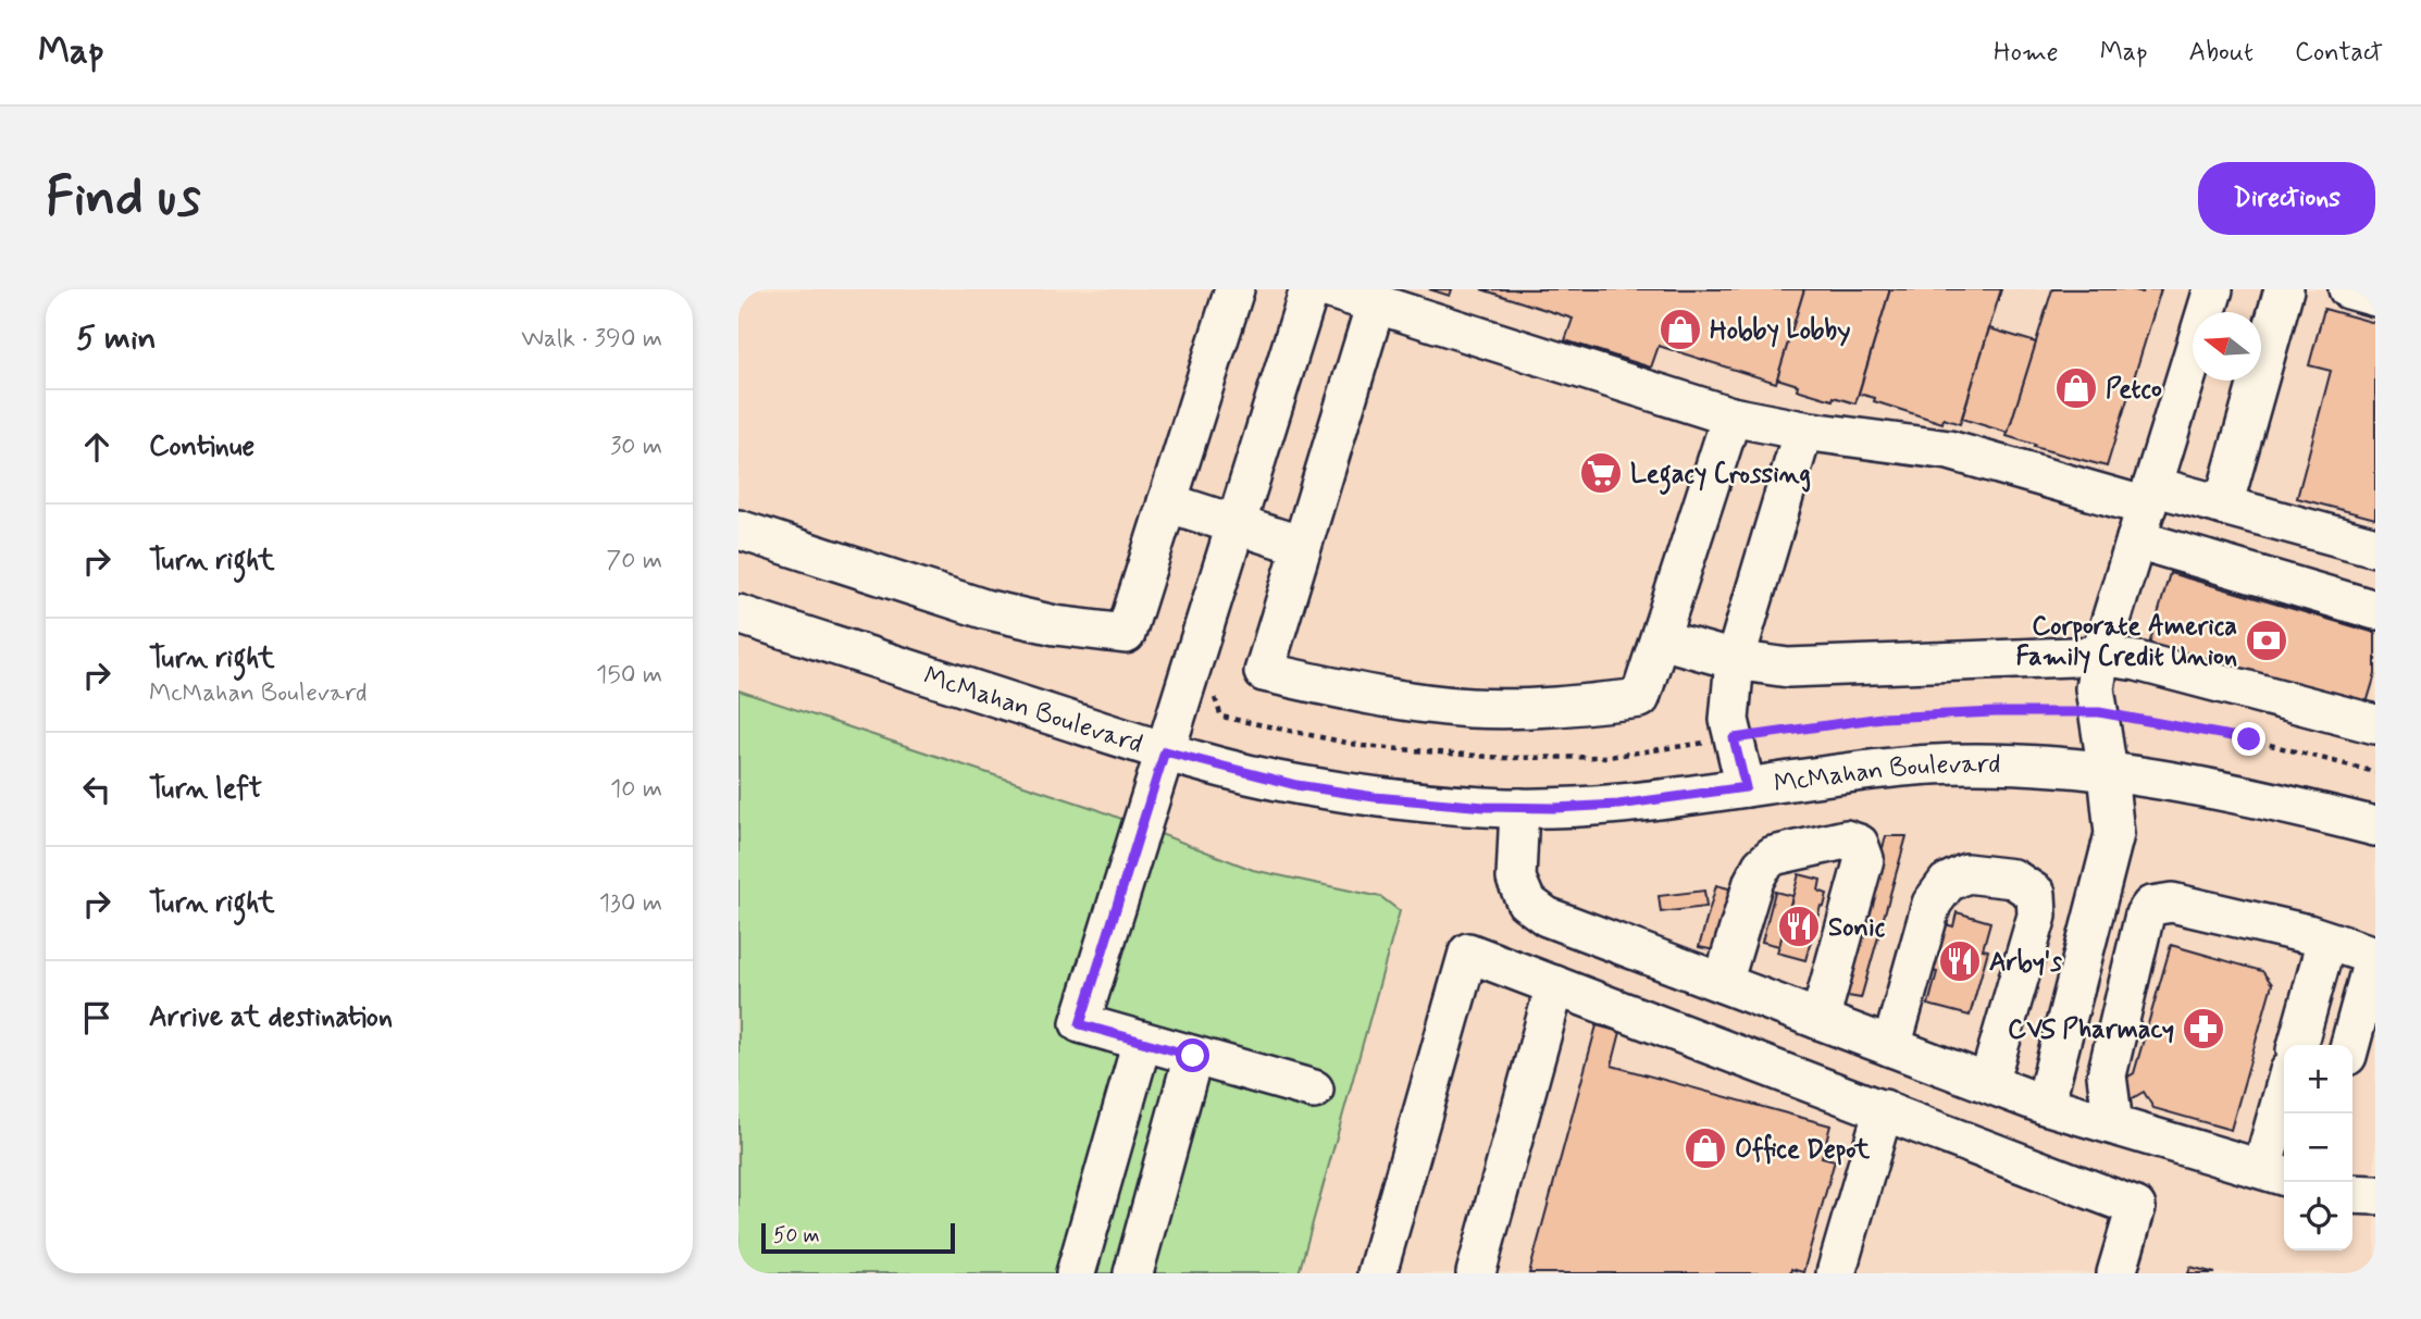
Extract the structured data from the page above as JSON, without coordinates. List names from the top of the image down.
{
  "streets": {
    "street": ["McMahan Boulevard"]
  },
  "places": {
    "shop": ["Hobby Lobby", "Petco", "Office Depot"],
    "supermarket": ["Legacy Crossing"],
    "bank": ["Corporate America Family Credit Union"],
    "restaurant": ["Sonic", "Arby's"],
    "pharmacy": ["CVS Pharmacy"]
  },
  "scale_bar": "50 m",
  "north": "left",
  "page": {
    "header": "Map",
    "nav": [
      "Home",
      "Map",
      "About",
      "Contact"
    ],
    "buttons": "Directions",
    "title": "Find us",
    "heading": ["5 min", "Walk · 390 m"],
    "list": [
      ["Continue", "30 m"],
      ["Turn right", "70 m"],
      ["Turn right", "McMahan Boulevard", "150 m"],
      ["Turn left", "10 m"],
      ["Turn right", "130 m"],
      "Arrive at destination"
    ],
    "map_buttons": ["+", "−"],
    "scale": "50 m"
  }
}
